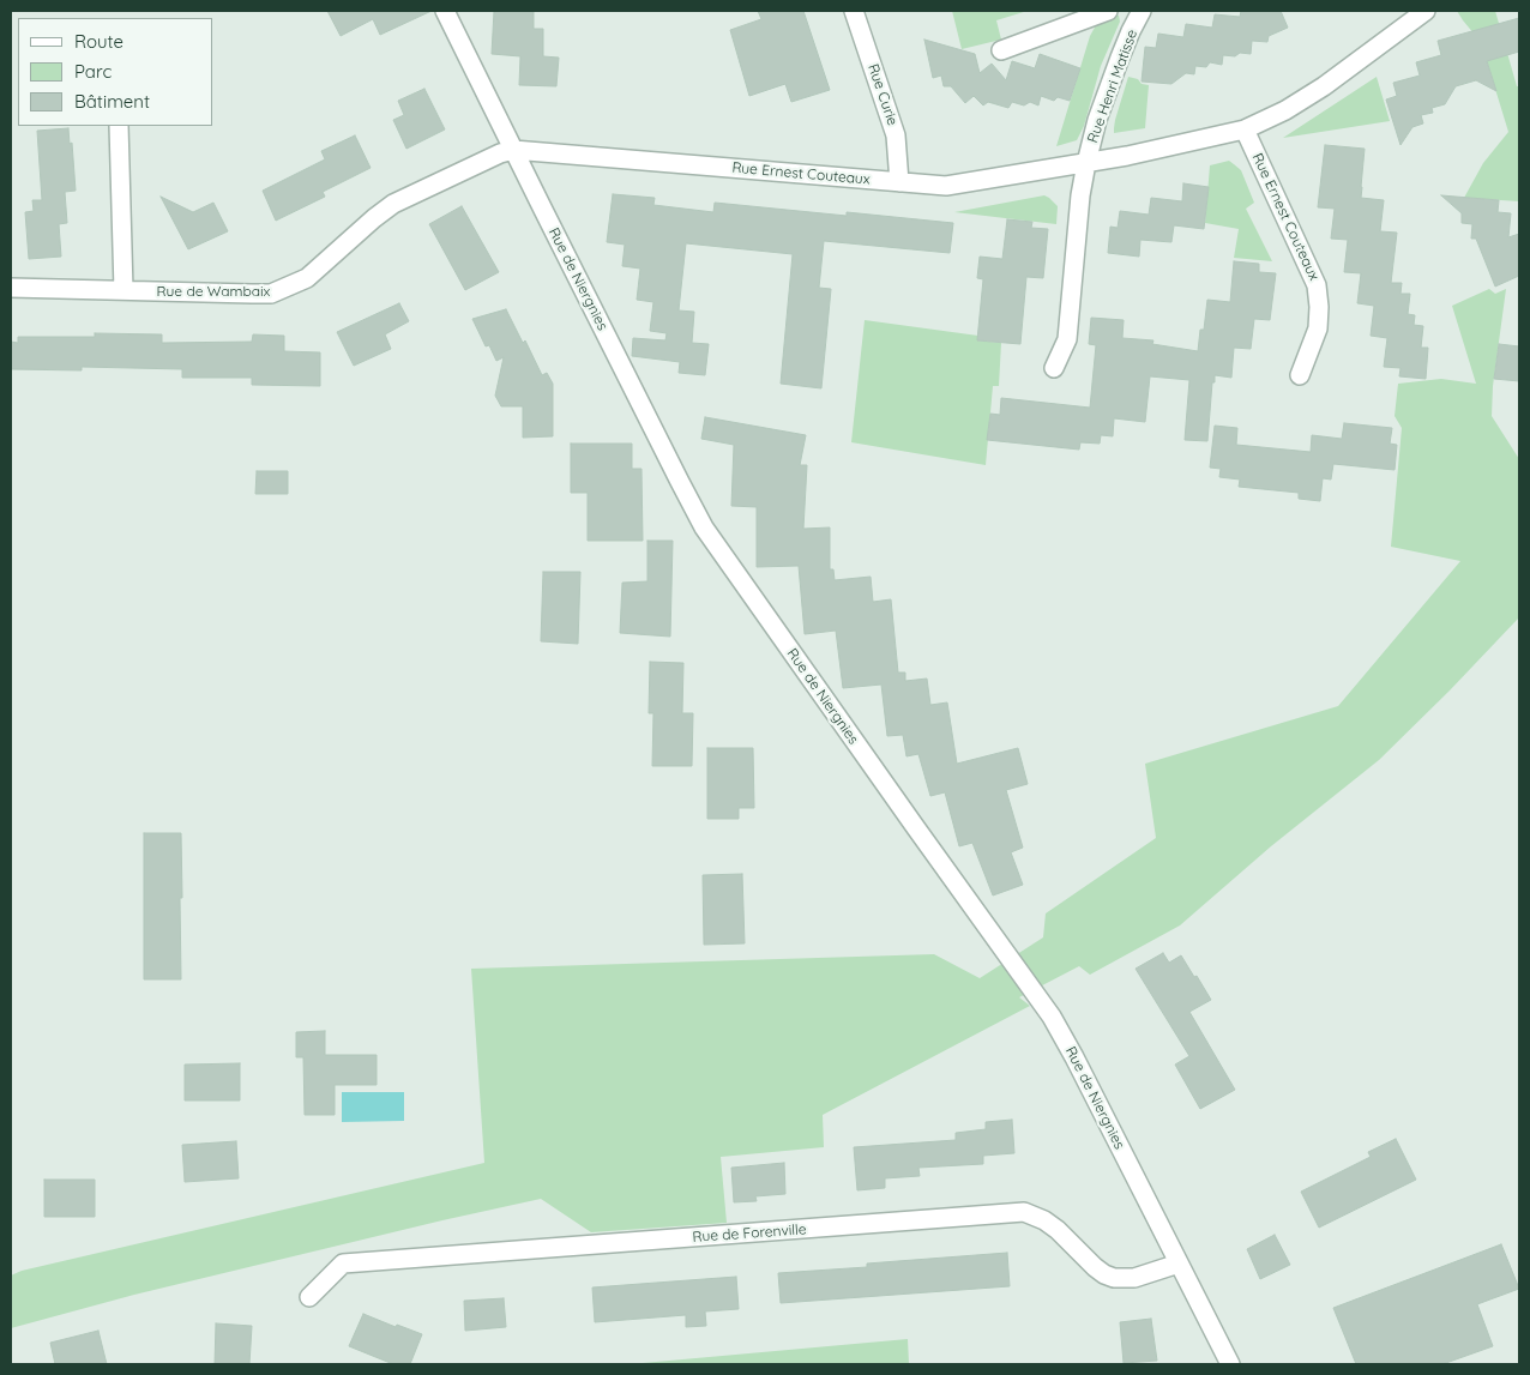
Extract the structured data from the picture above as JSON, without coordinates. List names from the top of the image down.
{
  "streets": {
    "street": [
      "Rue Henri Matisse",
      "Rue Curie",
      "Rue Ernest Couteaux",
      "Rue de Niergnies",
      "Rue de Wambaix",
      "Rue de Forenville"
    ]
  },
  "crossings": [
    ["Rue Henri Matisse", "Rue Ernest Couteaux"],
    ["Rue Curie", "Rue Ernest Couteaux"],
    ["Rue Ernest Couteaux", "Rue de Niergnies"],
    ["Rue Ernest Couteaux", "Rue de Wambaix"],
    ["Rue de Niergnies", "Rue de Wambaix"],
    ["Rue de Niergnies", "Rue de Forenville"]
  ],
  "legend": ["Route", "Parc", "Bâtiment"]
}
